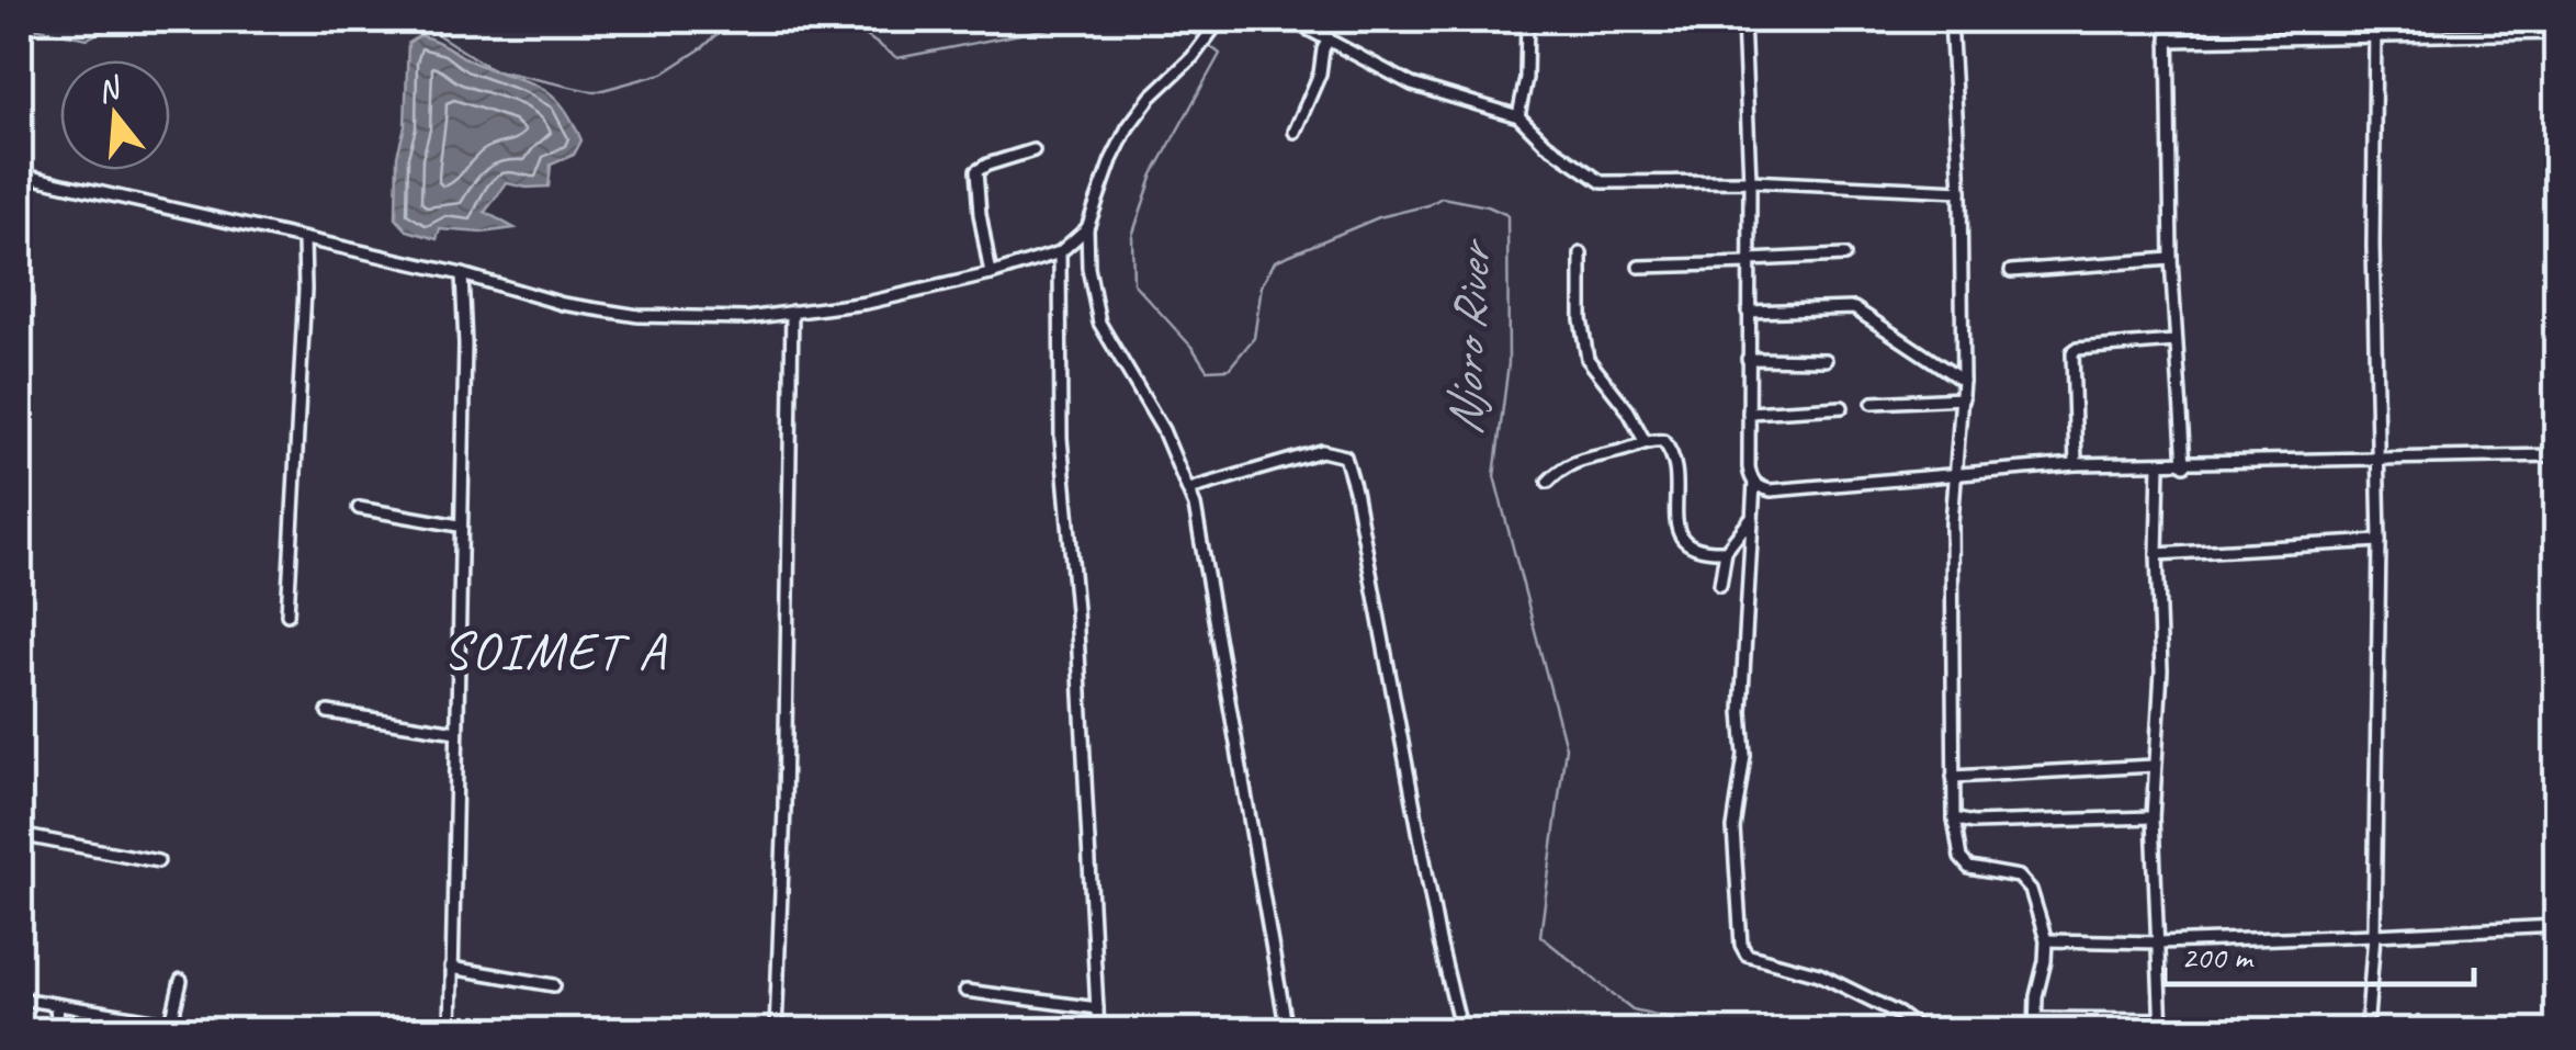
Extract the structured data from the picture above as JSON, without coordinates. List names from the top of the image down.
{
  "districts": ["SOIMET A"],
  "water": ["Njoro River"],
  "scale_bar": "200 m",
  "north": "top"
}
